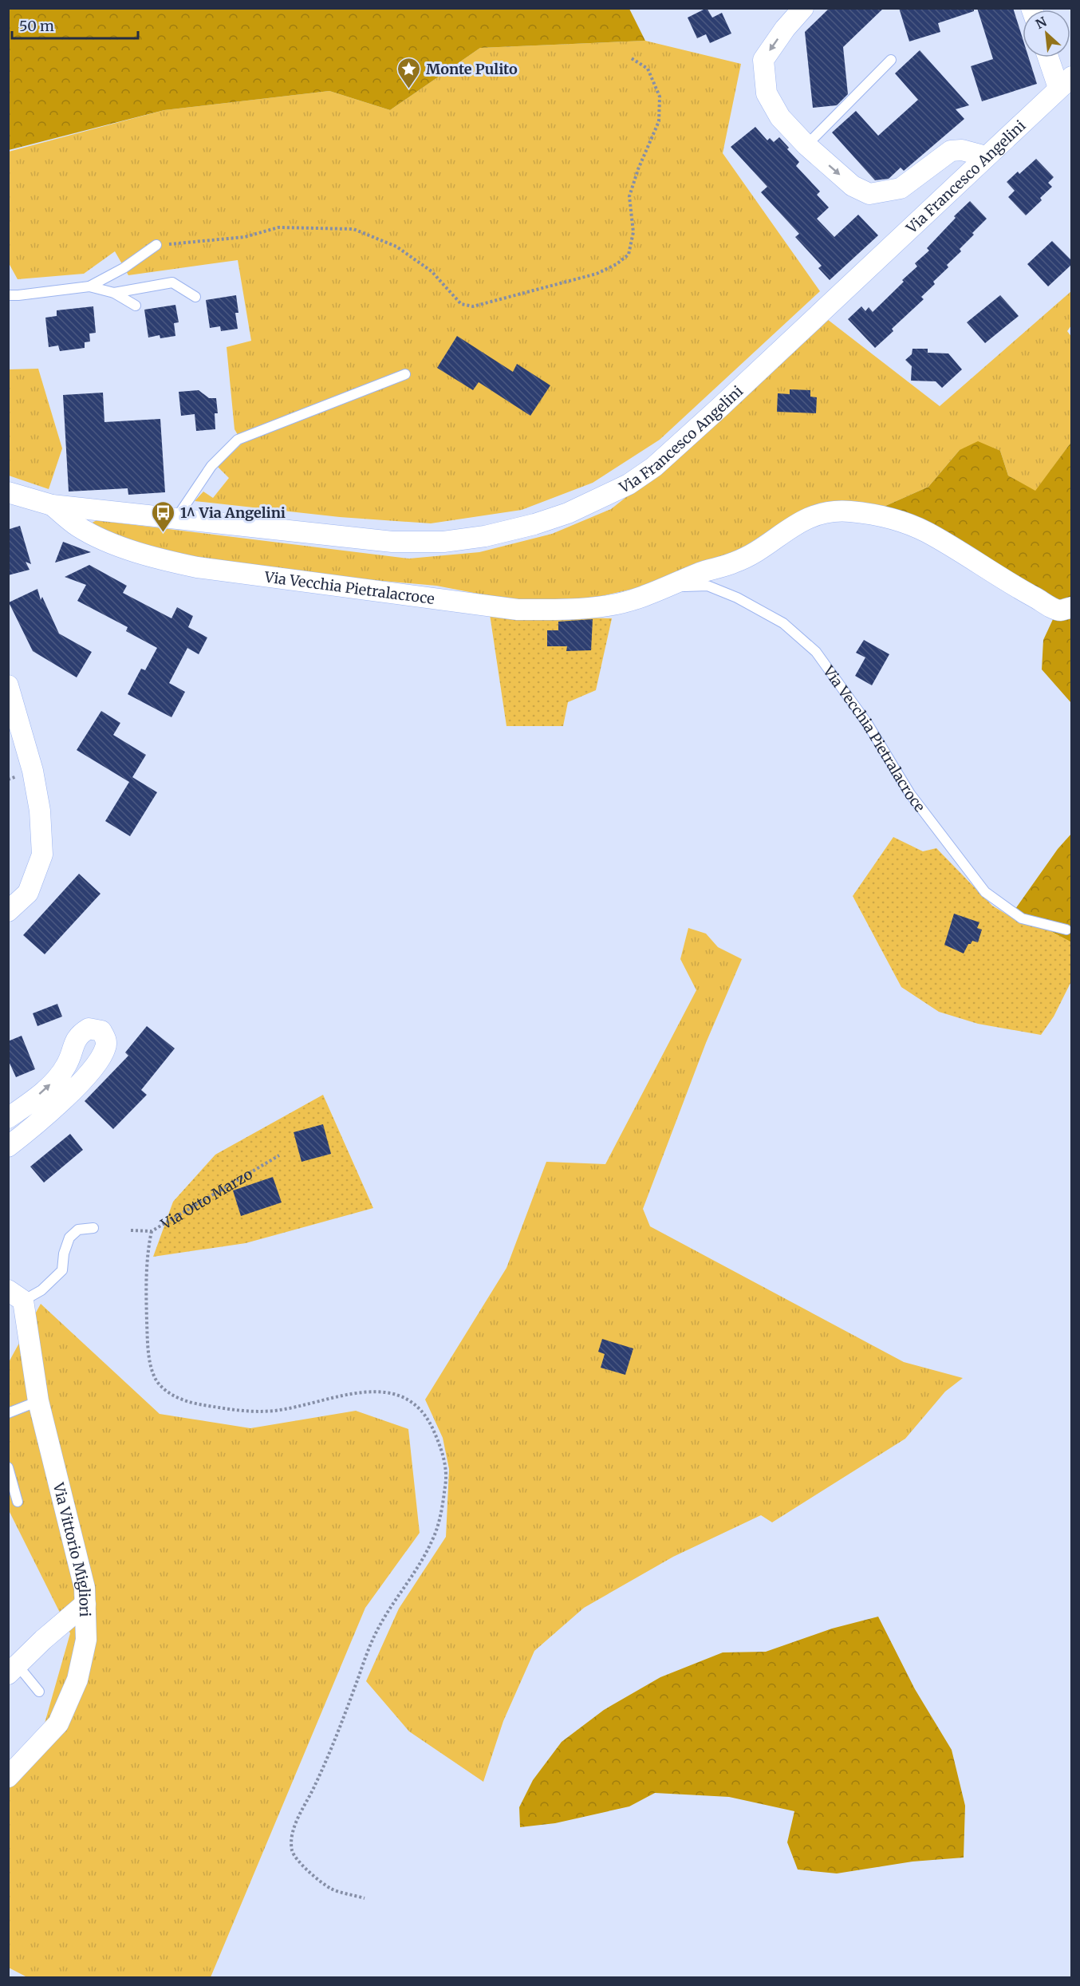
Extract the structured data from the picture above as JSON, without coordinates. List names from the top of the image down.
{
  "streets": {
    "street": ["Via Francesco Angelini", "Via Vecchia Pietralacroce", "Via Vittorio Migliori"],
    "path": ["Via Otto Marzo"]
  },
  "crossings": [
    ["Via Francesco Angelini", "Via Vecchia Pietralacroce"]
  ],
  "places": {
    "place": ["Monte Pulito"],
    "bus stop": ["1^ Via Angelini"]
  },
  "scale_bar": "50 m",
  "north": "top left"
}
